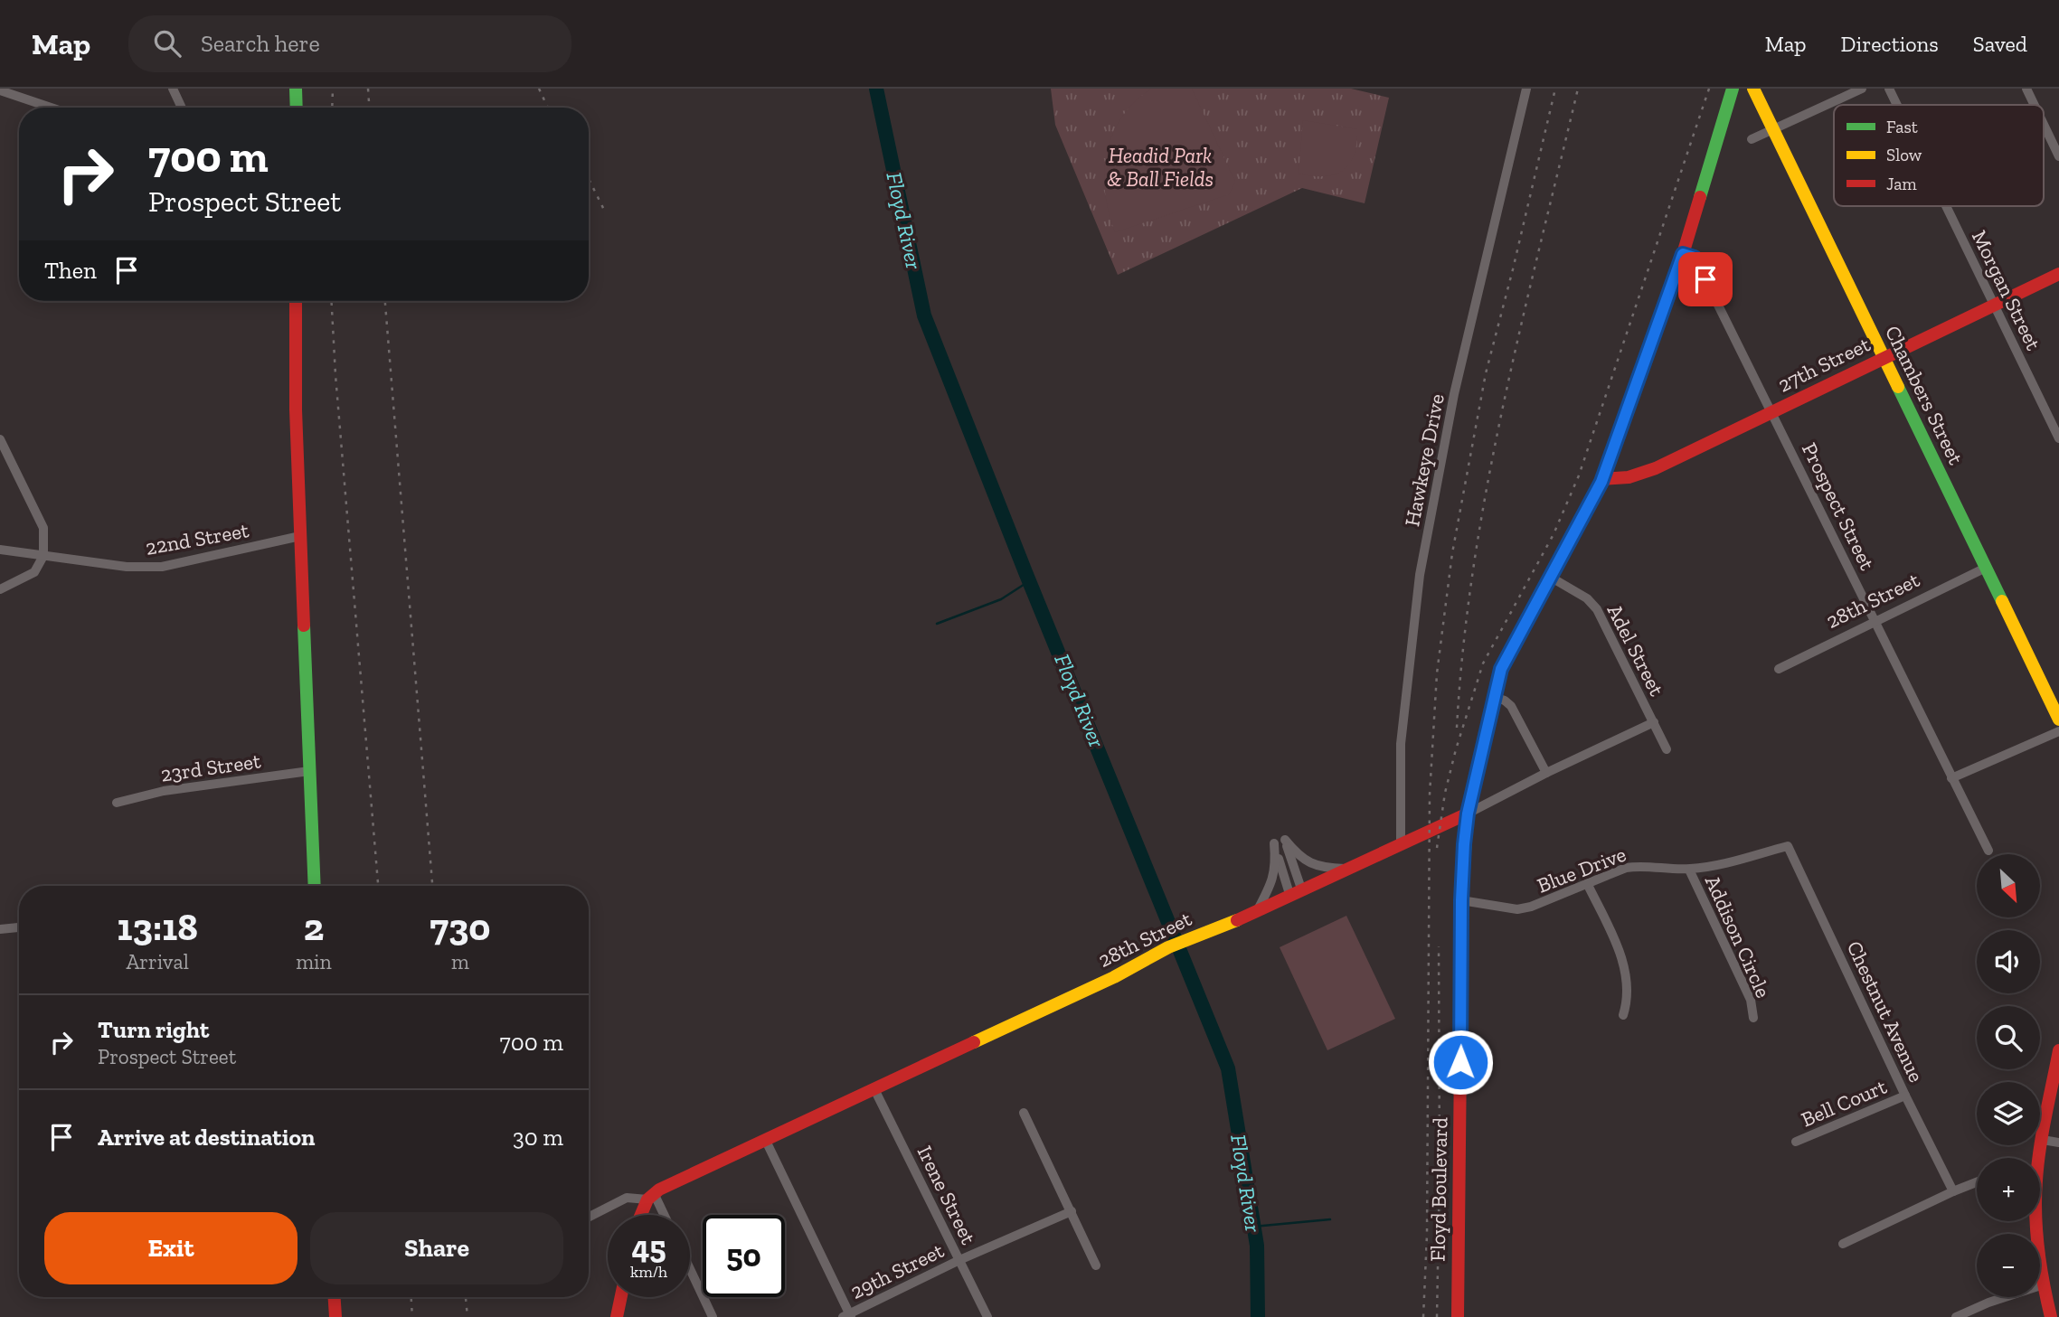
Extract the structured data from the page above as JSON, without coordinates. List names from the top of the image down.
{
  "streets": {
    "main road": [
      "27th Street",
      "Chambers Street",
      "28th Street",
      "Floyd Boulevard"
    ],
    "street": [
      "Morgan Street",
      "Hawkeye Drive",
      "Prospect Street",
      "22nd Street",
      "Adel Street",
      "23rd Street",
      "Blue Drive",
      "Addison Circle",
      "Chestnut Avenue",
      "Bell Court",
      "Irene Street",
      "29th Street"
    ]
  },
  "crossings": [
    ["Morgan Street", "27th Street"],
    ["27th Street", "Chambers Street"],
    ["27th Street", "Prospect Street"],
    ["27th Street", "Floyd Boulevard"],
    ["Chambers Street", "28th Street"],
    ["Hawkeye Drive", "28th Street"],
    ["Prospect Street", "28th Street"],
    ["Prospect Street", "Floyd Boulevard"],
    ["28th Street", "Adel Street"],
    ["28th Street", "Floyd Boulevard"],
    ["28th Street", "Irene Street"],
    ["Adel Street", "Floyd Boulevard"],
    ["Blue Drive", "Addison Circle"],
    ["Blue Drive", "Chestnut Avenue"],
    ["Blue Drive", "Floyd Boulevard"],
    ["Chestnut Avenue", "Bell Court"],
    ["Irene Street", "29th Street"]
  ],
  "water": ["Floyd River"],
  "parks": ["Headid Park & Ball Fields"],
  "legend": ["Fast", "Slow", "Jam"],
  "north": "bottom right",
  "page": {
    "header": "Map",
    "search": "Search here",
    "nav": ["Map", "Directions", "Saved"],
    "turn": ["700 m", "Prospect Street"],
    "then": "Then",
    "map_buttons": ["+", "−"],
    "eta": [
      "13:18",
      "Arrival",
      "2",
      "min",
      "730",
      "m"
    ],
    "list": [
      {
        "name": "Turn right",
        "note": "Prospect Street",
        "value": "700 m"
      },
      {
        "name": "Arrive at destination",
        "value": "30 m"
      }
    ],
    "buttons": ["Exit", "Share"],
    "speed": "45 km/h",
    "limit": "50"
  }
}
